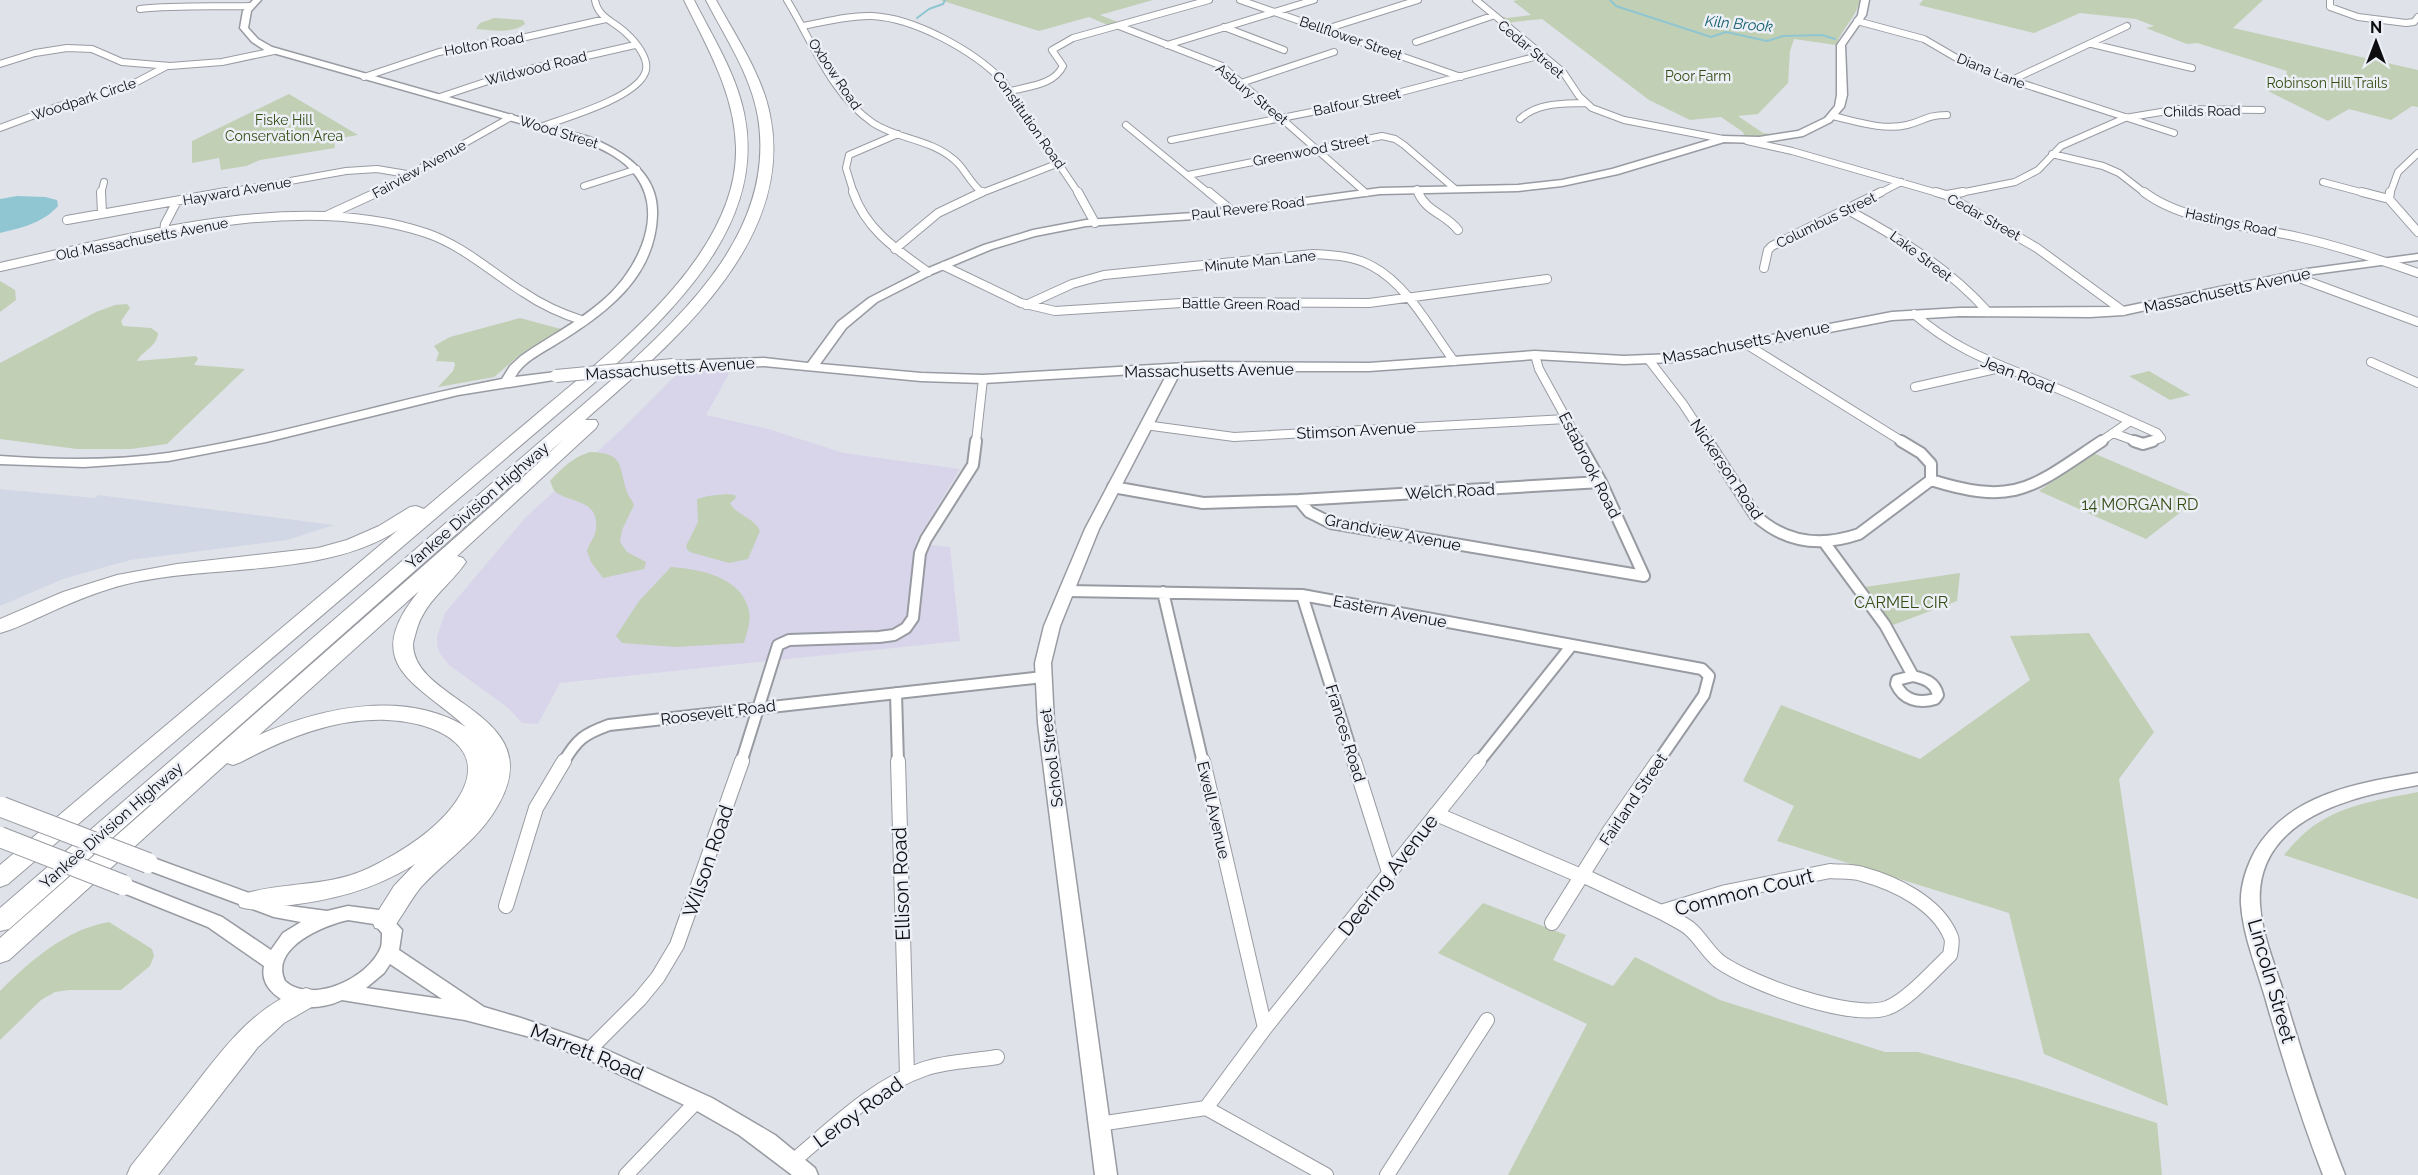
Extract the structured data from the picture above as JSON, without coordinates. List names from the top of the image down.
{
  "streets": {
    "highway": ["Yankee Division Highway"],
    "street": [
      "Bellflower Street",
      "Holton Road",
      "Cedar Street",
      "Wildwood Road",
      "Diana Lane",
      "Oxbow Road",
      "Asbury Street",
      "Woodpark Circle",
      "Balfour Street",
      "Childs Road",
      "Constitution Road",
      "Wood Street",
      "Greenwood Street",
      "Fairview Avenue",
      "Hayward Avenue",
      "Paul Revere Road",
      "Columbus Street",
      "Hastings Road",
      "Old Massachusetts Avenue",
      "Lake Street",
      "Minute Man Lane",
      "Massachusetts Avenue",
      "Battle Green Road",
      "Jean Road",
      "Stimson Avenue",
      "Estabrook Road",
      "Nickerson Road",
      "Welch Road",
      "Grandview Avenue",
      "Eastern Avenue",
      "Roosevelt Road",
      "Frances Road",
      "School Street",
      "Fairland Street",
      "Ewell Avenue",
      "Wilson Road",
      "Deering Avenue",
      "Ellison Road",
      "Common Court",
      "Lincoln Street",
      "Marrett Road",
      "Leroy Road"
    ]
  },
  "crossings": [
    ["Bellflower Street", "Balfour Street"],
    ["Holton Road", "Wood Street"],
    ["Cedar Street", "Balfour Street"],
    ["Cedar Street", "Childs Road"],
    ["Cedar Street", "Paul Revere Road"],
    ["Cedar Street", "Columbus Street"],
    ["Cedar Street", "Massachusetts Avenue"],
    ["Wildwood Road", "Wood Street"],
    ["Diana Lane", "Childs Road"],
    ["Oxbow Road", "Constitution Road"],
    ["Asbury Street", "Balfour Street"],
    ["Asbury Street", "Greenwood Street"],
    ["Asbury Street", "Paul Revere Road"],
    ["Woodpark Circle", "Wood Street"],
    ["Childs Road", "Hastings Road"],
    ["Constitution Road", "Paul Revere Road"],
    ["Wood Street", "Fairview Avenue"],
    ["Wood Street", "Old Massachusetts Avenue"],
    ["Wood Street", "Massachusetts Avenue"],
    ["Greenwood Street", "Paul Revere Road"],
    ["Fairview Avenue", "Hayward Avenue"],
    ["Fairview Avenue", "Old Massachusetts Avenue"],
    ["Paul Revere Road", "Massachusetts Avenue"],
    ["Paul Revere Road", "Battle Green Road"],
    ["Columbus Street", "Lake Street"],
    ["Hastings Road", "Massachusetts Avenue"],
    ["Lake Street", "Massachusetts Avenue"],
    ["Minute Man Lane", "Massachusetts Avenue"],
    ["Minute Man Lane", "Battle Green Road"],
    ["Massachusetts Avenue", "Jean Road"],
    ["Massachusetts Avenue", "Estabrook Road"],
    ["Massachusetts Avenue", "Nickerson Road"],
    ["Massachusetts Avenue", "School Street"],
    ["Massachusetts Avenue", "Wilson Road"],
    ["Stimson Avenue", "Estabrook Road"],
    ["Stimson Avenue", "School Street"],
    ["Estabrook Road", "Welch Road"],
    ["Estabrook Road", "Grandview Avenue"],
    ["Welch Road", "Grandview Avenue"],
    ["Eastern Avenue", "Frances Road"],
    ["Eastern Avenue", "School Street"],
    ["Eastern Avenue", "Fairland Street"],
    ["Eastern Avenue", "Ewell Avenue"],
    ["Eastern Avenue", "Deering Avenue"],
    ["Roosevelt Road", "School Street"],
    ["Roosevelt Road", "Wilson Road"],
    ["Roosevelt Road", "Ellison Road"],
    ["Frances Road", "Deering Avenue"],
    ["Fairland Street", "Common Court"],
    ["Ewell Avenue", "Deering Avenue"],
    ["Wilson Road", "Marrett Road"],
    ["Deering Avenue", "Common Court"],
    ["Ellison Road", "Leroy Road"],
    ["Marrett Road", "Leroy Road"]
  ],
  "water": ["Kiln Brook"],
  "parks": [
    "Poor Farm",
    "Robinson Hill Trails",
    "Fiske Hill Conservation Area",
    "14 MORGAN RD",
    "CARMEL CIR"
  ],
  "north": "top"
}
